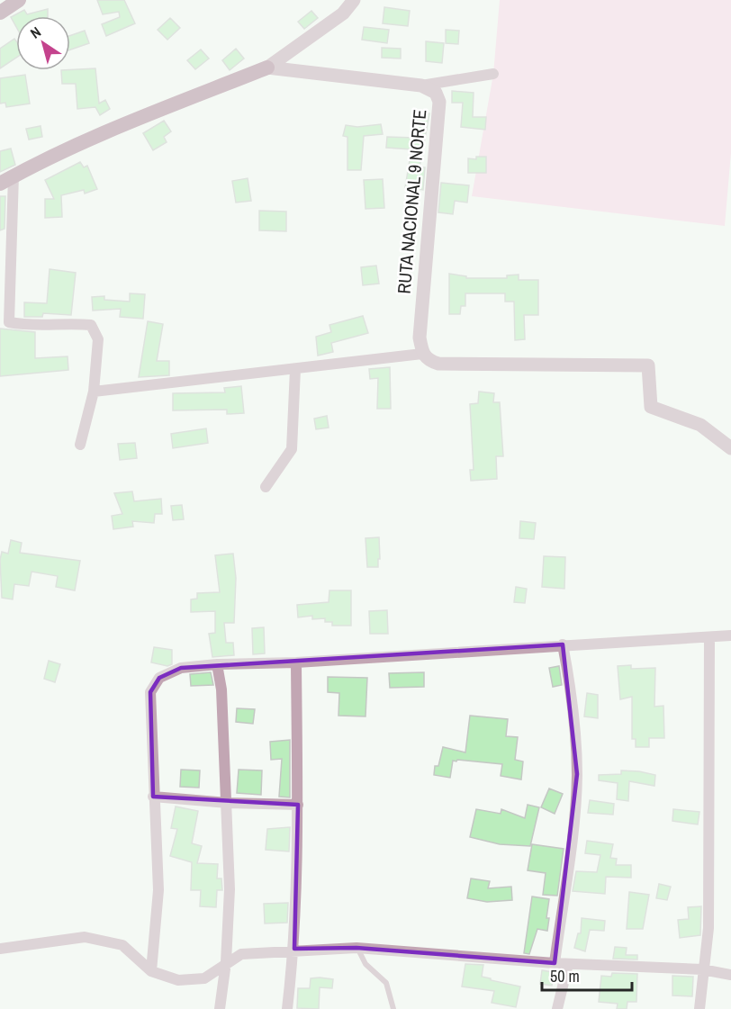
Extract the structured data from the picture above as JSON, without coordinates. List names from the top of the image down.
{
  "streets": {
    "main road": ["RUTA NACIONAL 9 NORTE"]
  },
  "scale_bar": "50 m",
  "north": "top left"
}
